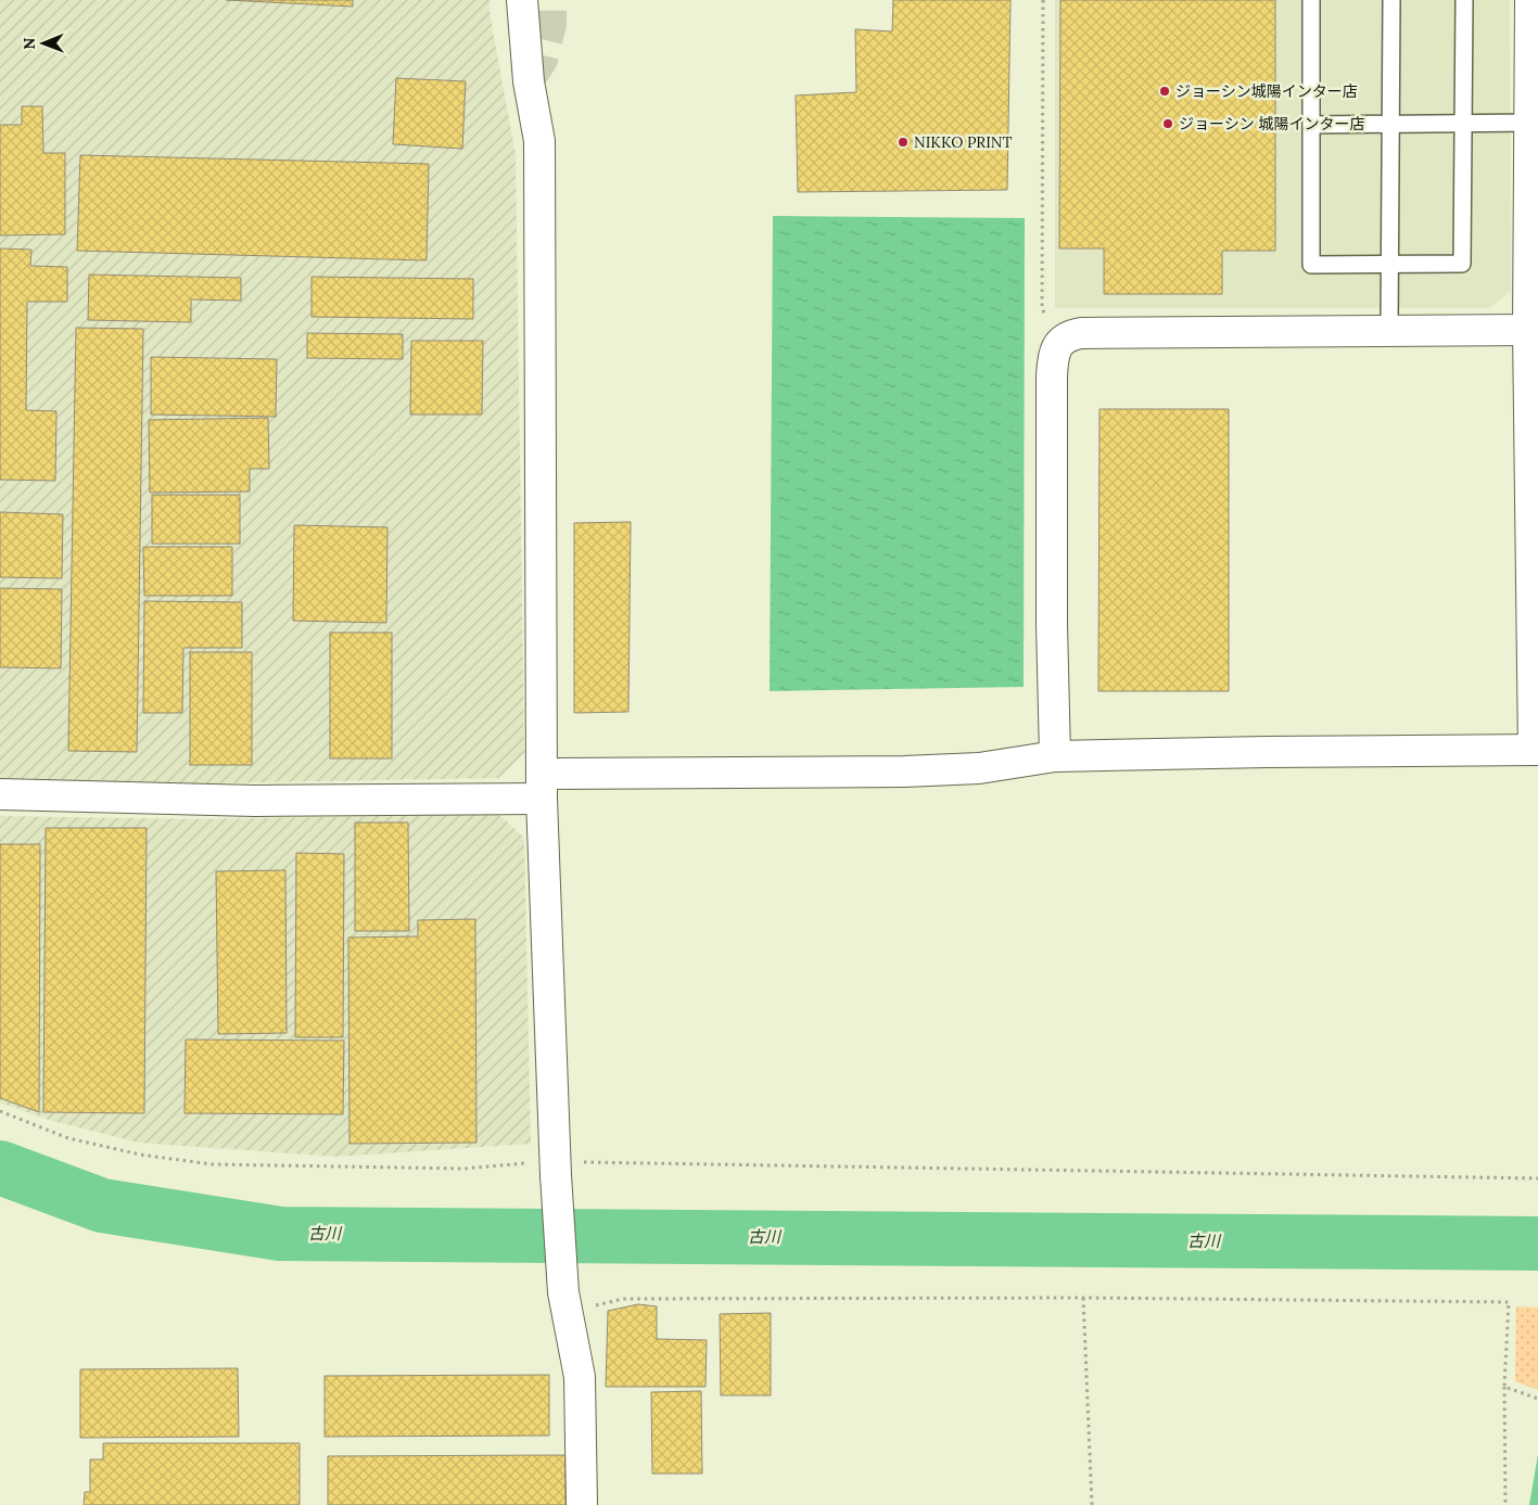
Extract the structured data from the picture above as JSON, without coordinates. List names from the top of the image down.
{
  "water": ["古川"],
  "places": ["ジョーシン城陽インター店", "ジョーシン 城陽インター店", "NIKKO PRINT"],
  "north": "left"
}
